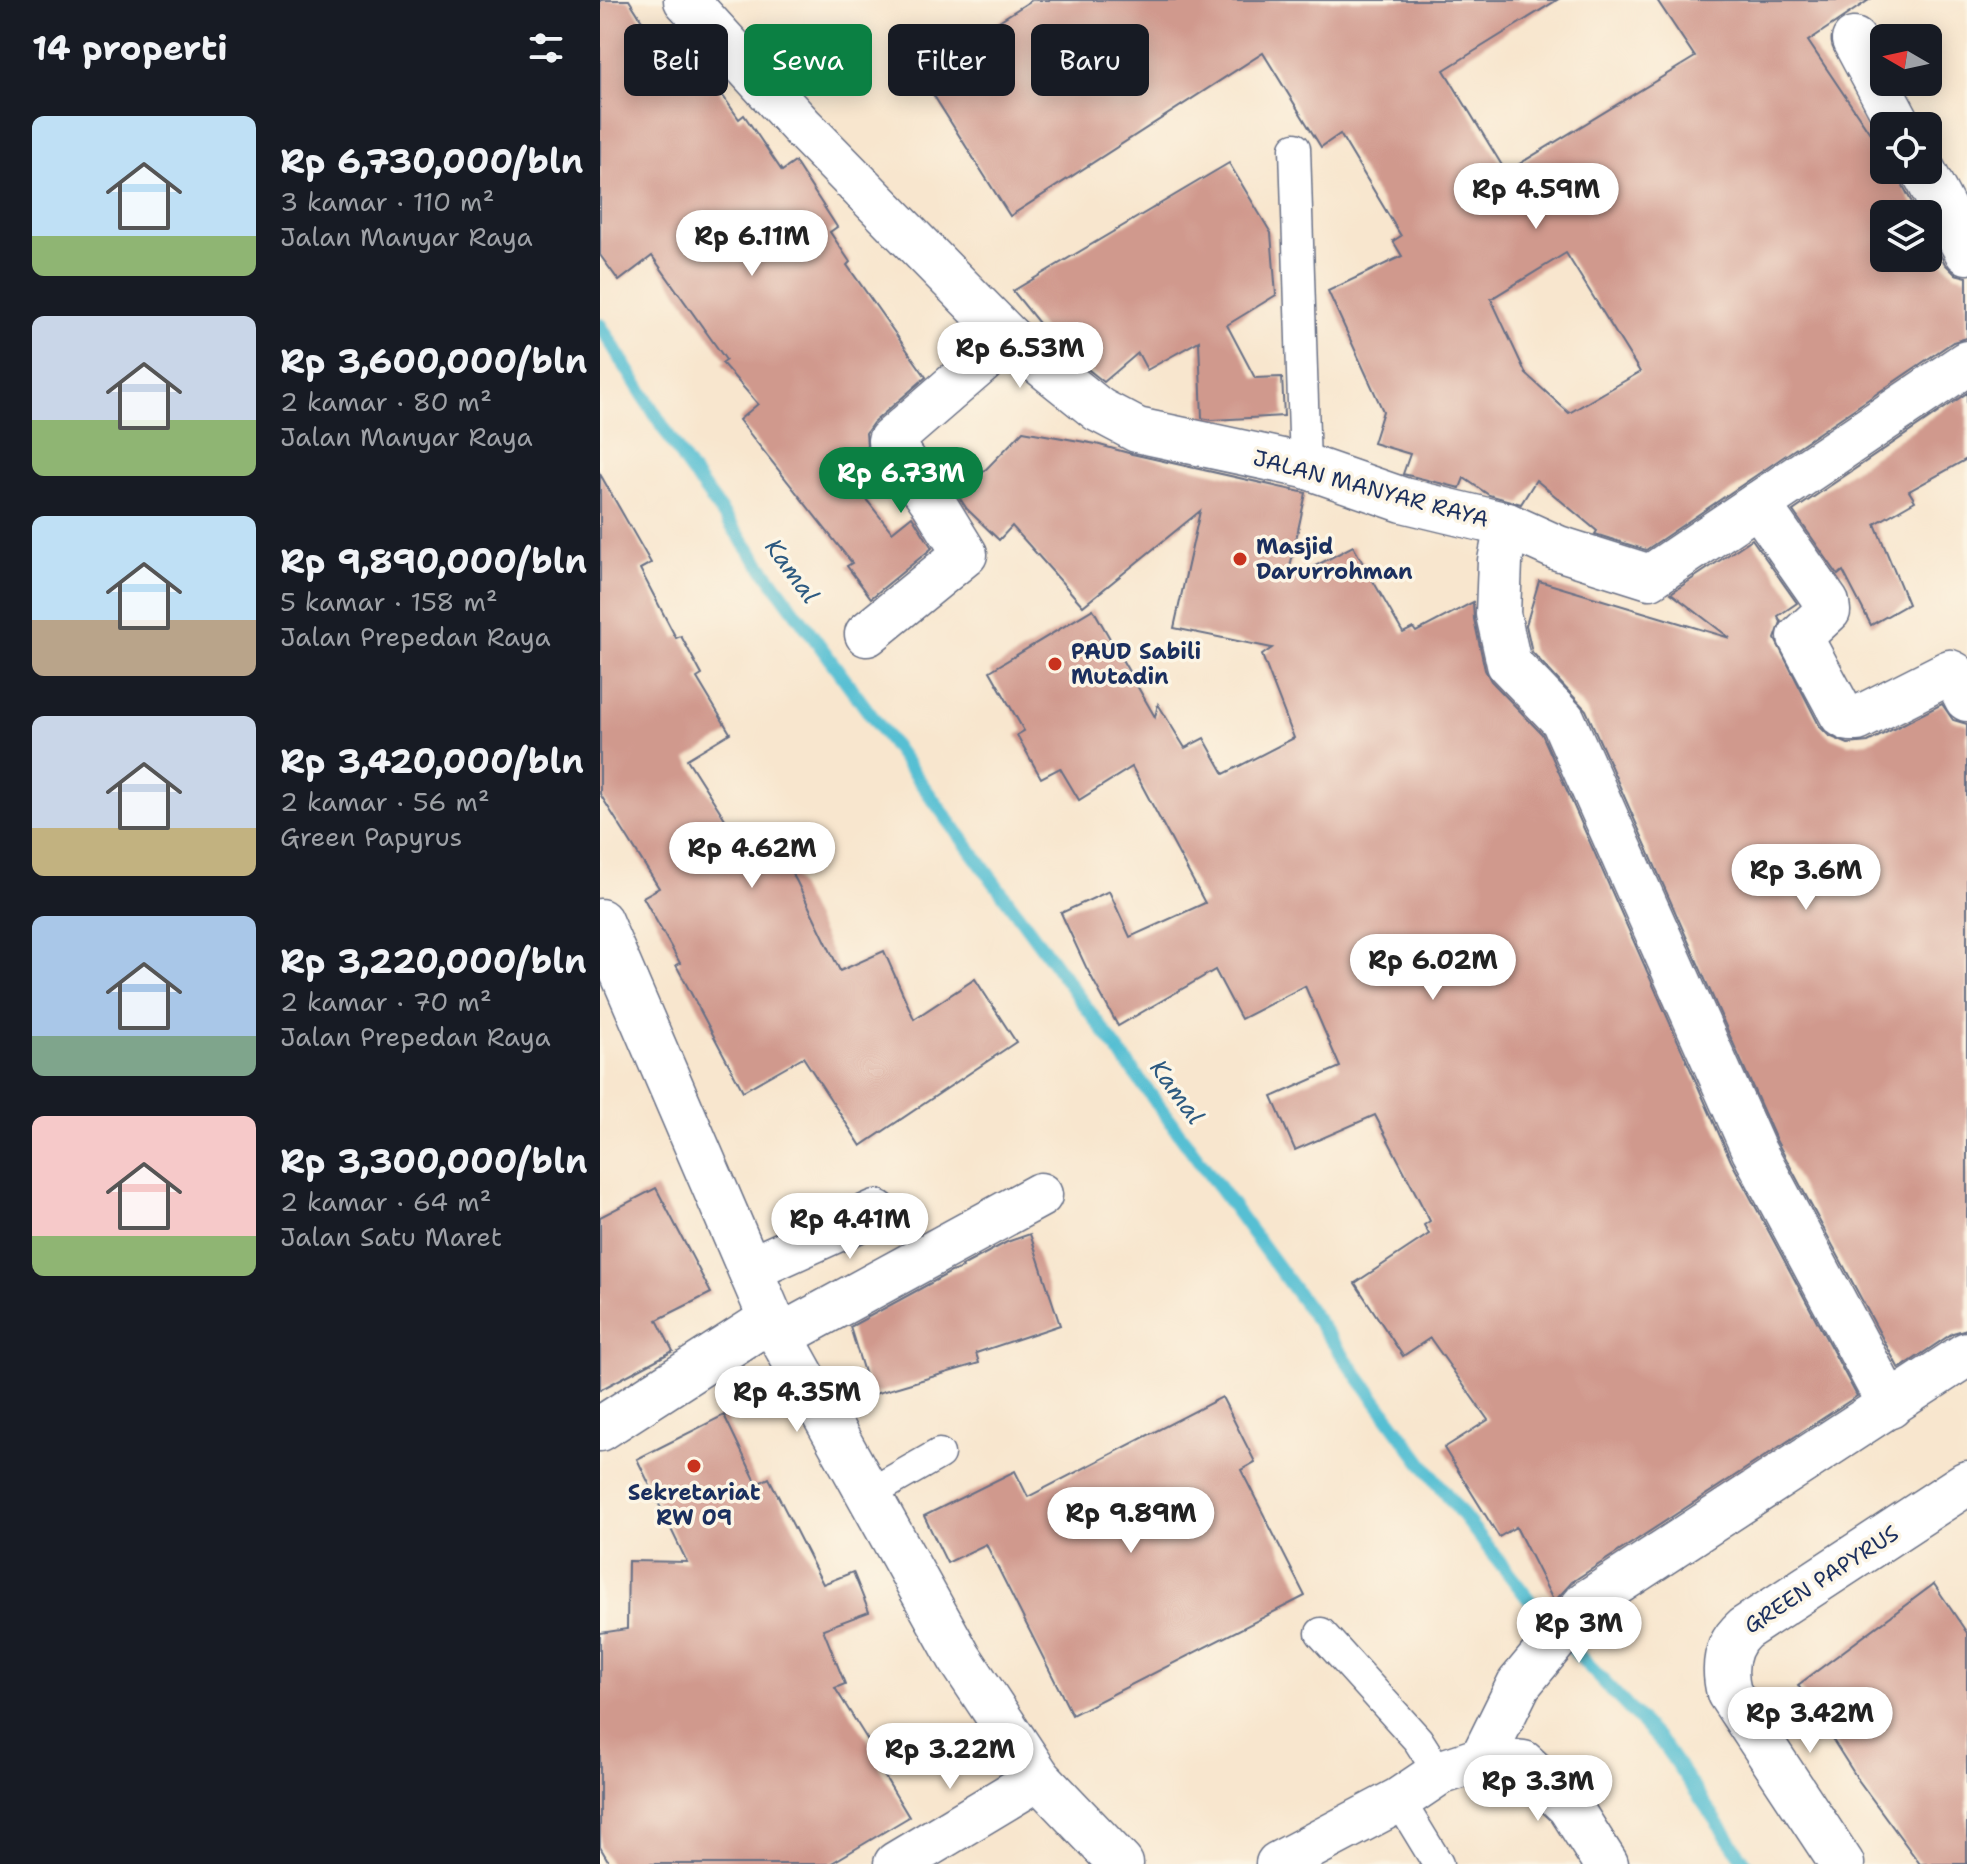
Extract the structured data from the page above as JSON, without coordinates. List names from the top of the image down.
{
  "streets": {
    "street": ["JALAN MANYAR RAYA", "GREEN PAPYRUS"]
  },
  "water": ["Kamal"],
  "places": ["Masjid Darurrohman", "PAUD Sabili Mutadin", "Sekretariat RW 09"],
  "north": "left",
  "page": {
    "heading": "14 properti",
    "chip": [
      "Beli",
      "Sewa",
      "Filter",
      "Baru"
    ],
    "list": [
      {
        "name": "Rp 6,730,000/bln",
        "note": "3 kamar · 110 m² · Jalan Manyar Raya"
      },
      {
        "name": "Rp 3,600,000/bln",
        "note": "2 kamar · 80 m² · Jalan Manyar Raya"
      },
      {
        "name": "Rp 9,890,000/bln",
        "note": "5 kamar · 158 m² · Jalan Prepedan Raya"
      },
      {
        "name": "Rp 3,420,000/bln",
        "note": "2 kamar · 56 m² · Green Papyrus"
      },
      {
        "name": "Rp 3,220,000/bln",
        "note": "2 kamar · 70 m² · Jalan Prepedan Raya"
      },
      {
        "name": "Rp 3,300,000/bln",
        "note": "2 kamar · 64 m² · Jalan Satu Maret"
      }
    ],
    "price": [
      "Rp 4.59M",
      "Rp 6.11M",
      "Rp 6.53M",
      "Rp 6.73M",
      "Rp 4.62M",
      "Rp 3.6M",
      "Rp 6.02M",
      "Rp 4.41M",
      "Rp 4.35M",
      "Rp 9.89M",
      "Rp 3M",
      "Rp 3.42M",
      "Rp 3.22M",
      "Rp 3.3M"
    ]
  }
}
